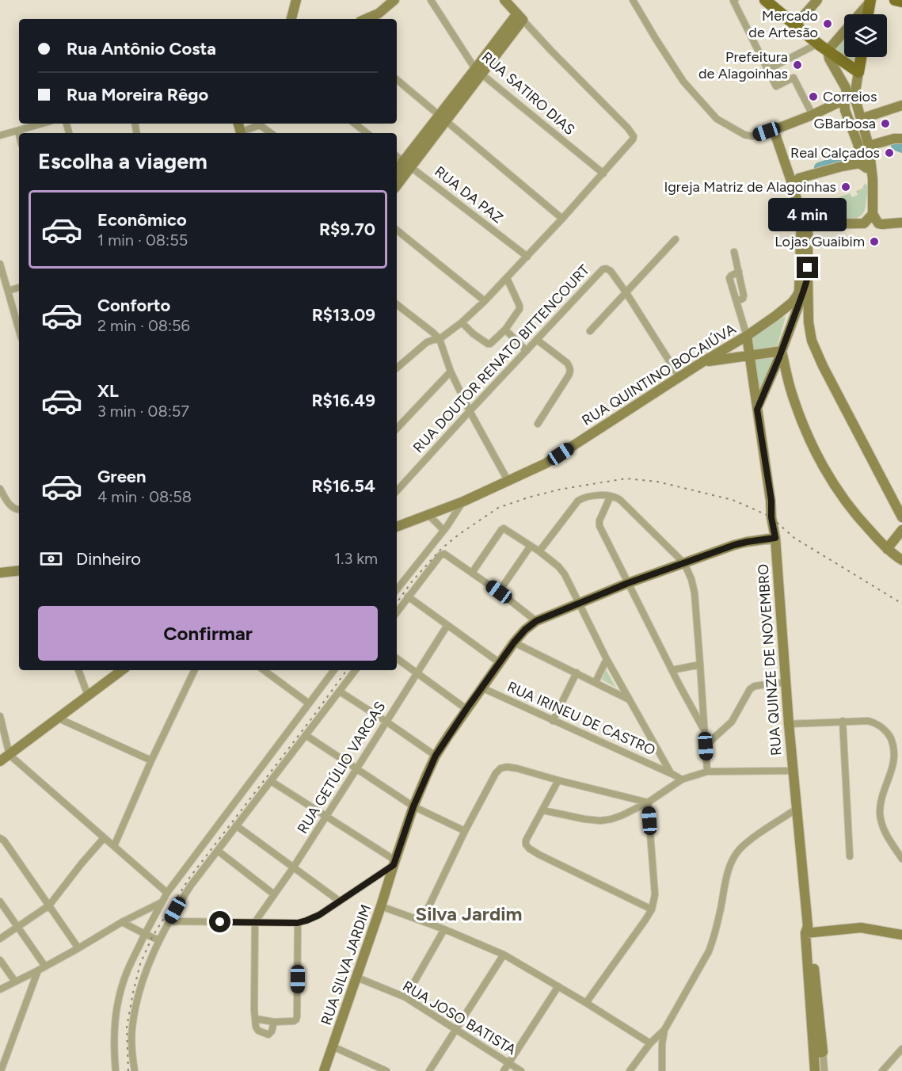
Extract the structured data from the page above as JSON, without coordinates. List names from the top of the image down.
{
  "streets": {
    "street": [
      "RUA SATIRO DIAS",
      "RUA DA PAZ",
      "RUA DOUTOR RENATO BITTENCOURT",
      "RUA QUINTINO BOCAIÚVA",
      "RUA QUINZE DE NOVEMBRO",
      "RUA IRINEU DE CASTRO",
      "RUA GETÚLIO VARGAS",
      "RUA SILVA JARDIM",
      "RUA JOSO BATISTA"
    ]
  },
  "crossings": [
    ["RUA QUINTINO BOCAIÚVA", "RUA QUINZE DE NOVEMBRO"],
    ["RUA QUINZE DE NOVEMBRO", "RUA SILVA JARDIM"],
    ["RUA IRINEU DE CASTRO", "RUA SILVA JARDIM"],
    ["RUA SILVA JARDIM", "RUA JOSO BATISTA"]
  ],
  "districts": ["Silva Jardim"],
  "places": [
    "Mercado de Artesão",
    "Prefeitura de Alagoinhas",
    "Correios",
    "GBarbosa",
    "Real Calçados",
    "Igreja Matriz de Alagoinhas",
    "Lojas Guaibim"
  ],
  "page": {
    "banner": ["Rua Antônio Costa", "Rua Moreira Rêgo"],
    "heading": "Escolha a viagem",
    "list": [
      {
        "name": "Econômico",
        "note": "1 min · 08:55",
        "value": "R$9.70"
      },
      {
        "name": "Conforto",
        "note": "2 min · 08:56",
        "value": "R$13.09"
      },
      {
        "name": "XL",
        "note": "3 min · 08:57",
        "value": "R$16.49"
      },
      {
        "name": "Green",
        "note": "4 min · 08:58",
        "value": "R$16.54"
      }
    ],
    "bubble": "4 min",
    "pay": ["Dinheiro", "1.3 km"],
    "buttons": "Confirmar"
  }
}
